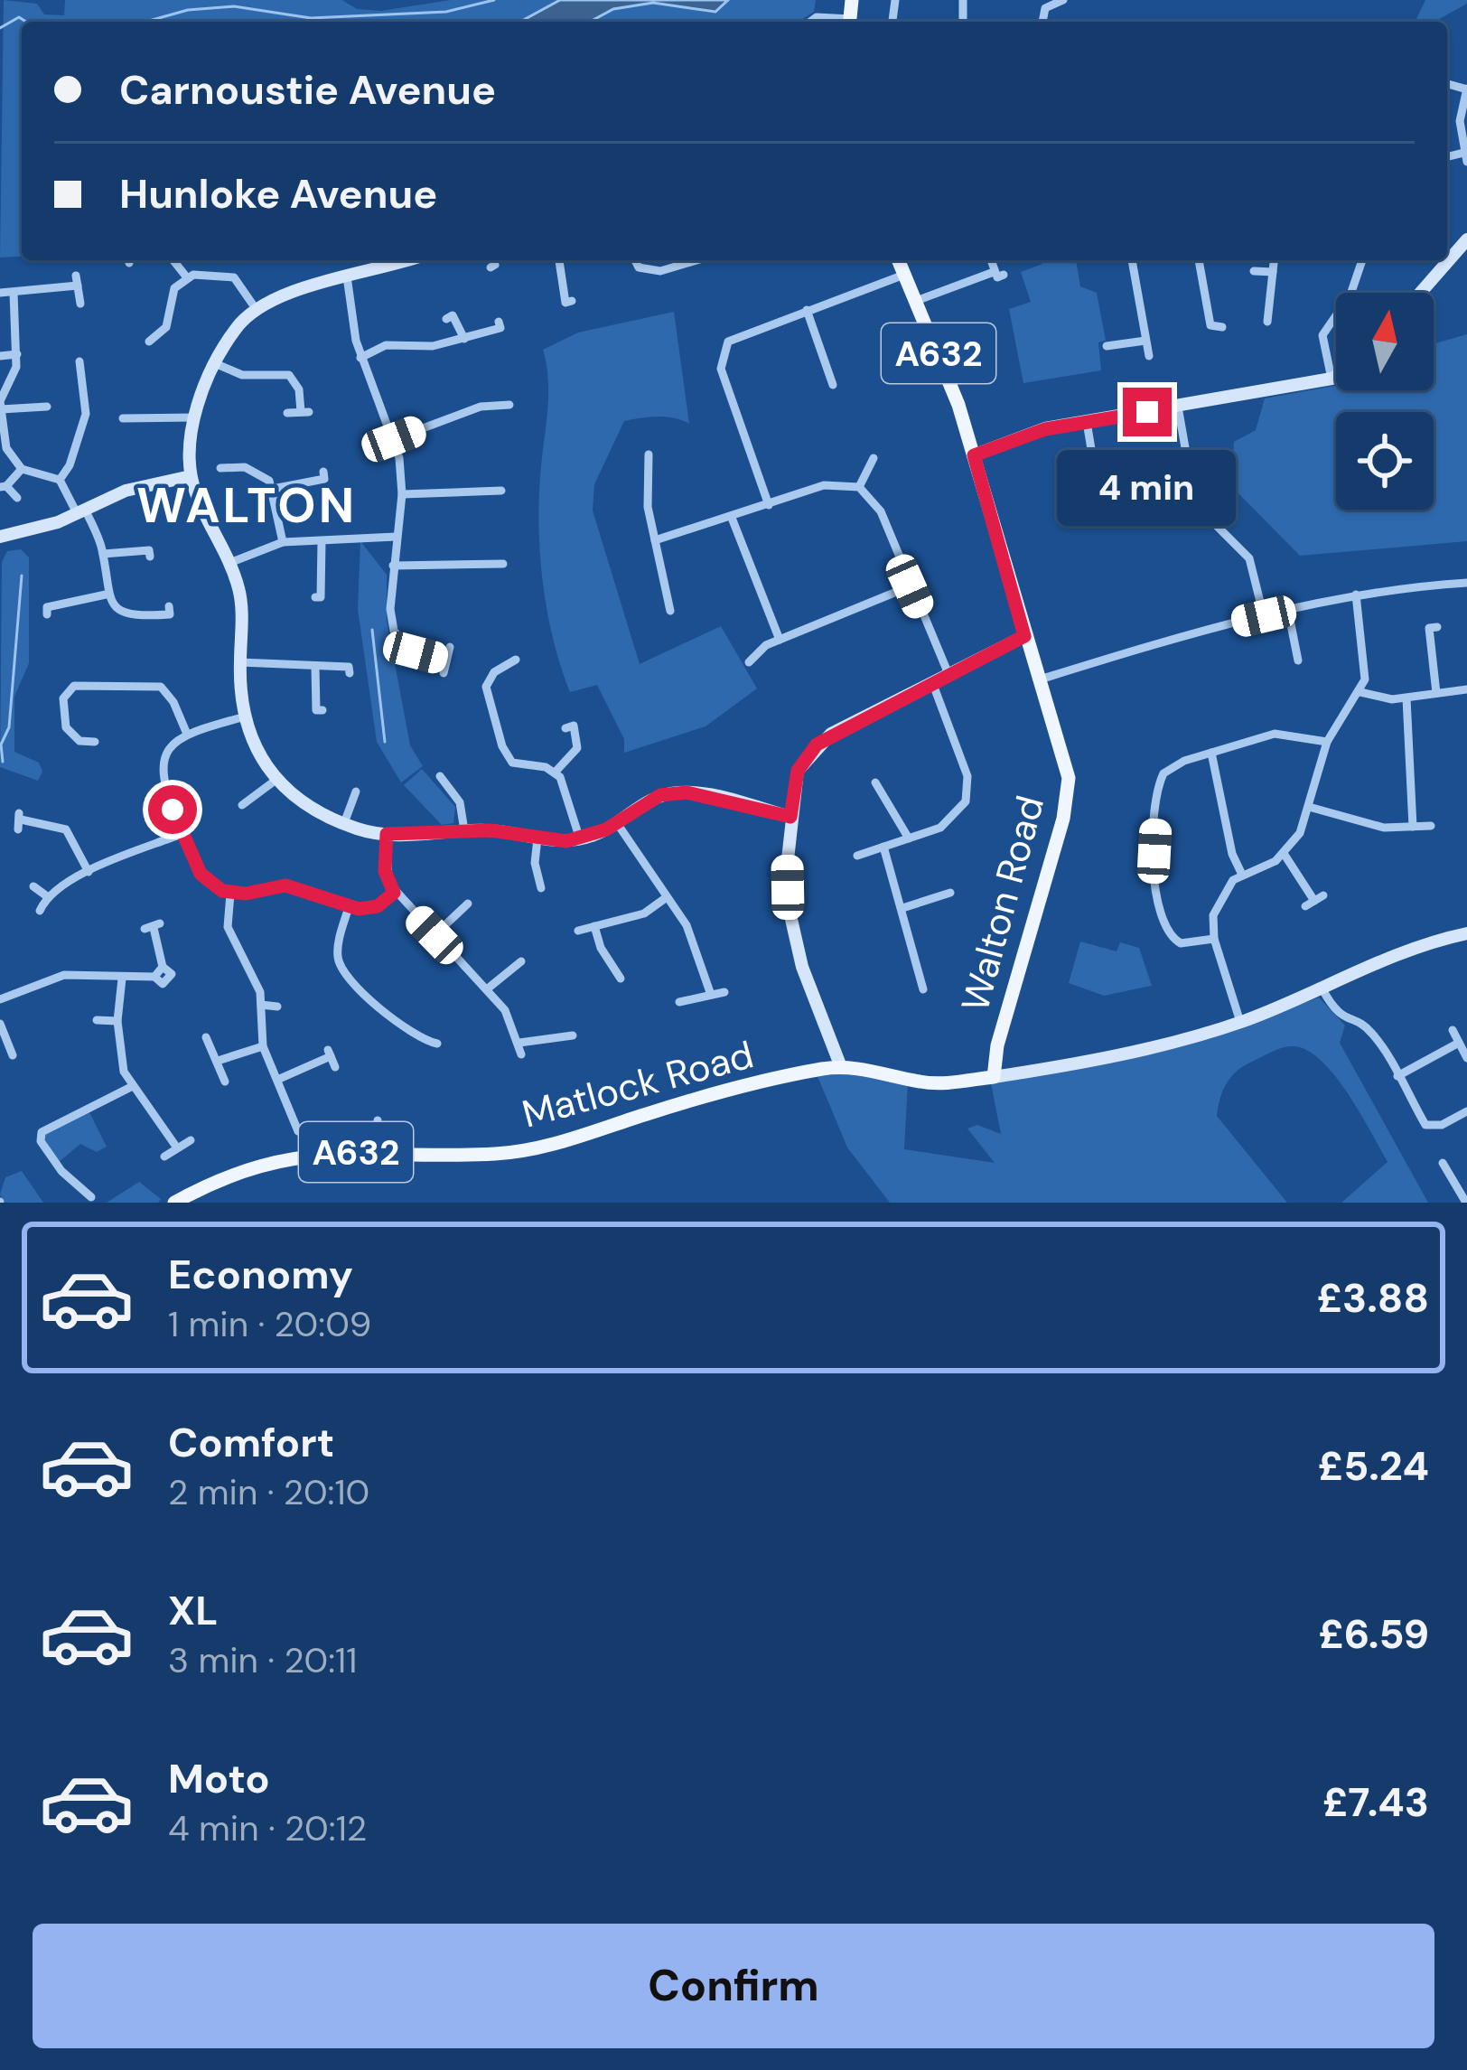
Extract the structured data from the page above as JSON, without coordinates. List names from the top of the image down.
{
  "streets": {
    "main road": ["A632", "Walton Road", "Matlock Road"]
  },
  "crossings": [
    ["Walton Road", "Matlock Road"]
  ],
  "districts": ["WALTON"],
  "north": "top",
  "page": {
    "banner": ["Carnoustie Avenue", "Hunloke Avenue"],
    "bubble": "4 min",
    "list": [
      {
        "name": "Economy",
        "note": "1 min · 20:09",
        "value": "£3.88"
      },
      {
        "name": "Comfort",
        "note": "2 min · 20:10",
        "value": "£5.24"
      },
      {
        "name": "XL",
        "note": "3 min · 20:11",
        "value": "£6.59"
      },
      {
        "name": "Moto",
        "note": "4 min · 20:12",
        "value": "£7.43"
      }
    ],
    "buttons": "Confirm"
  }
}
